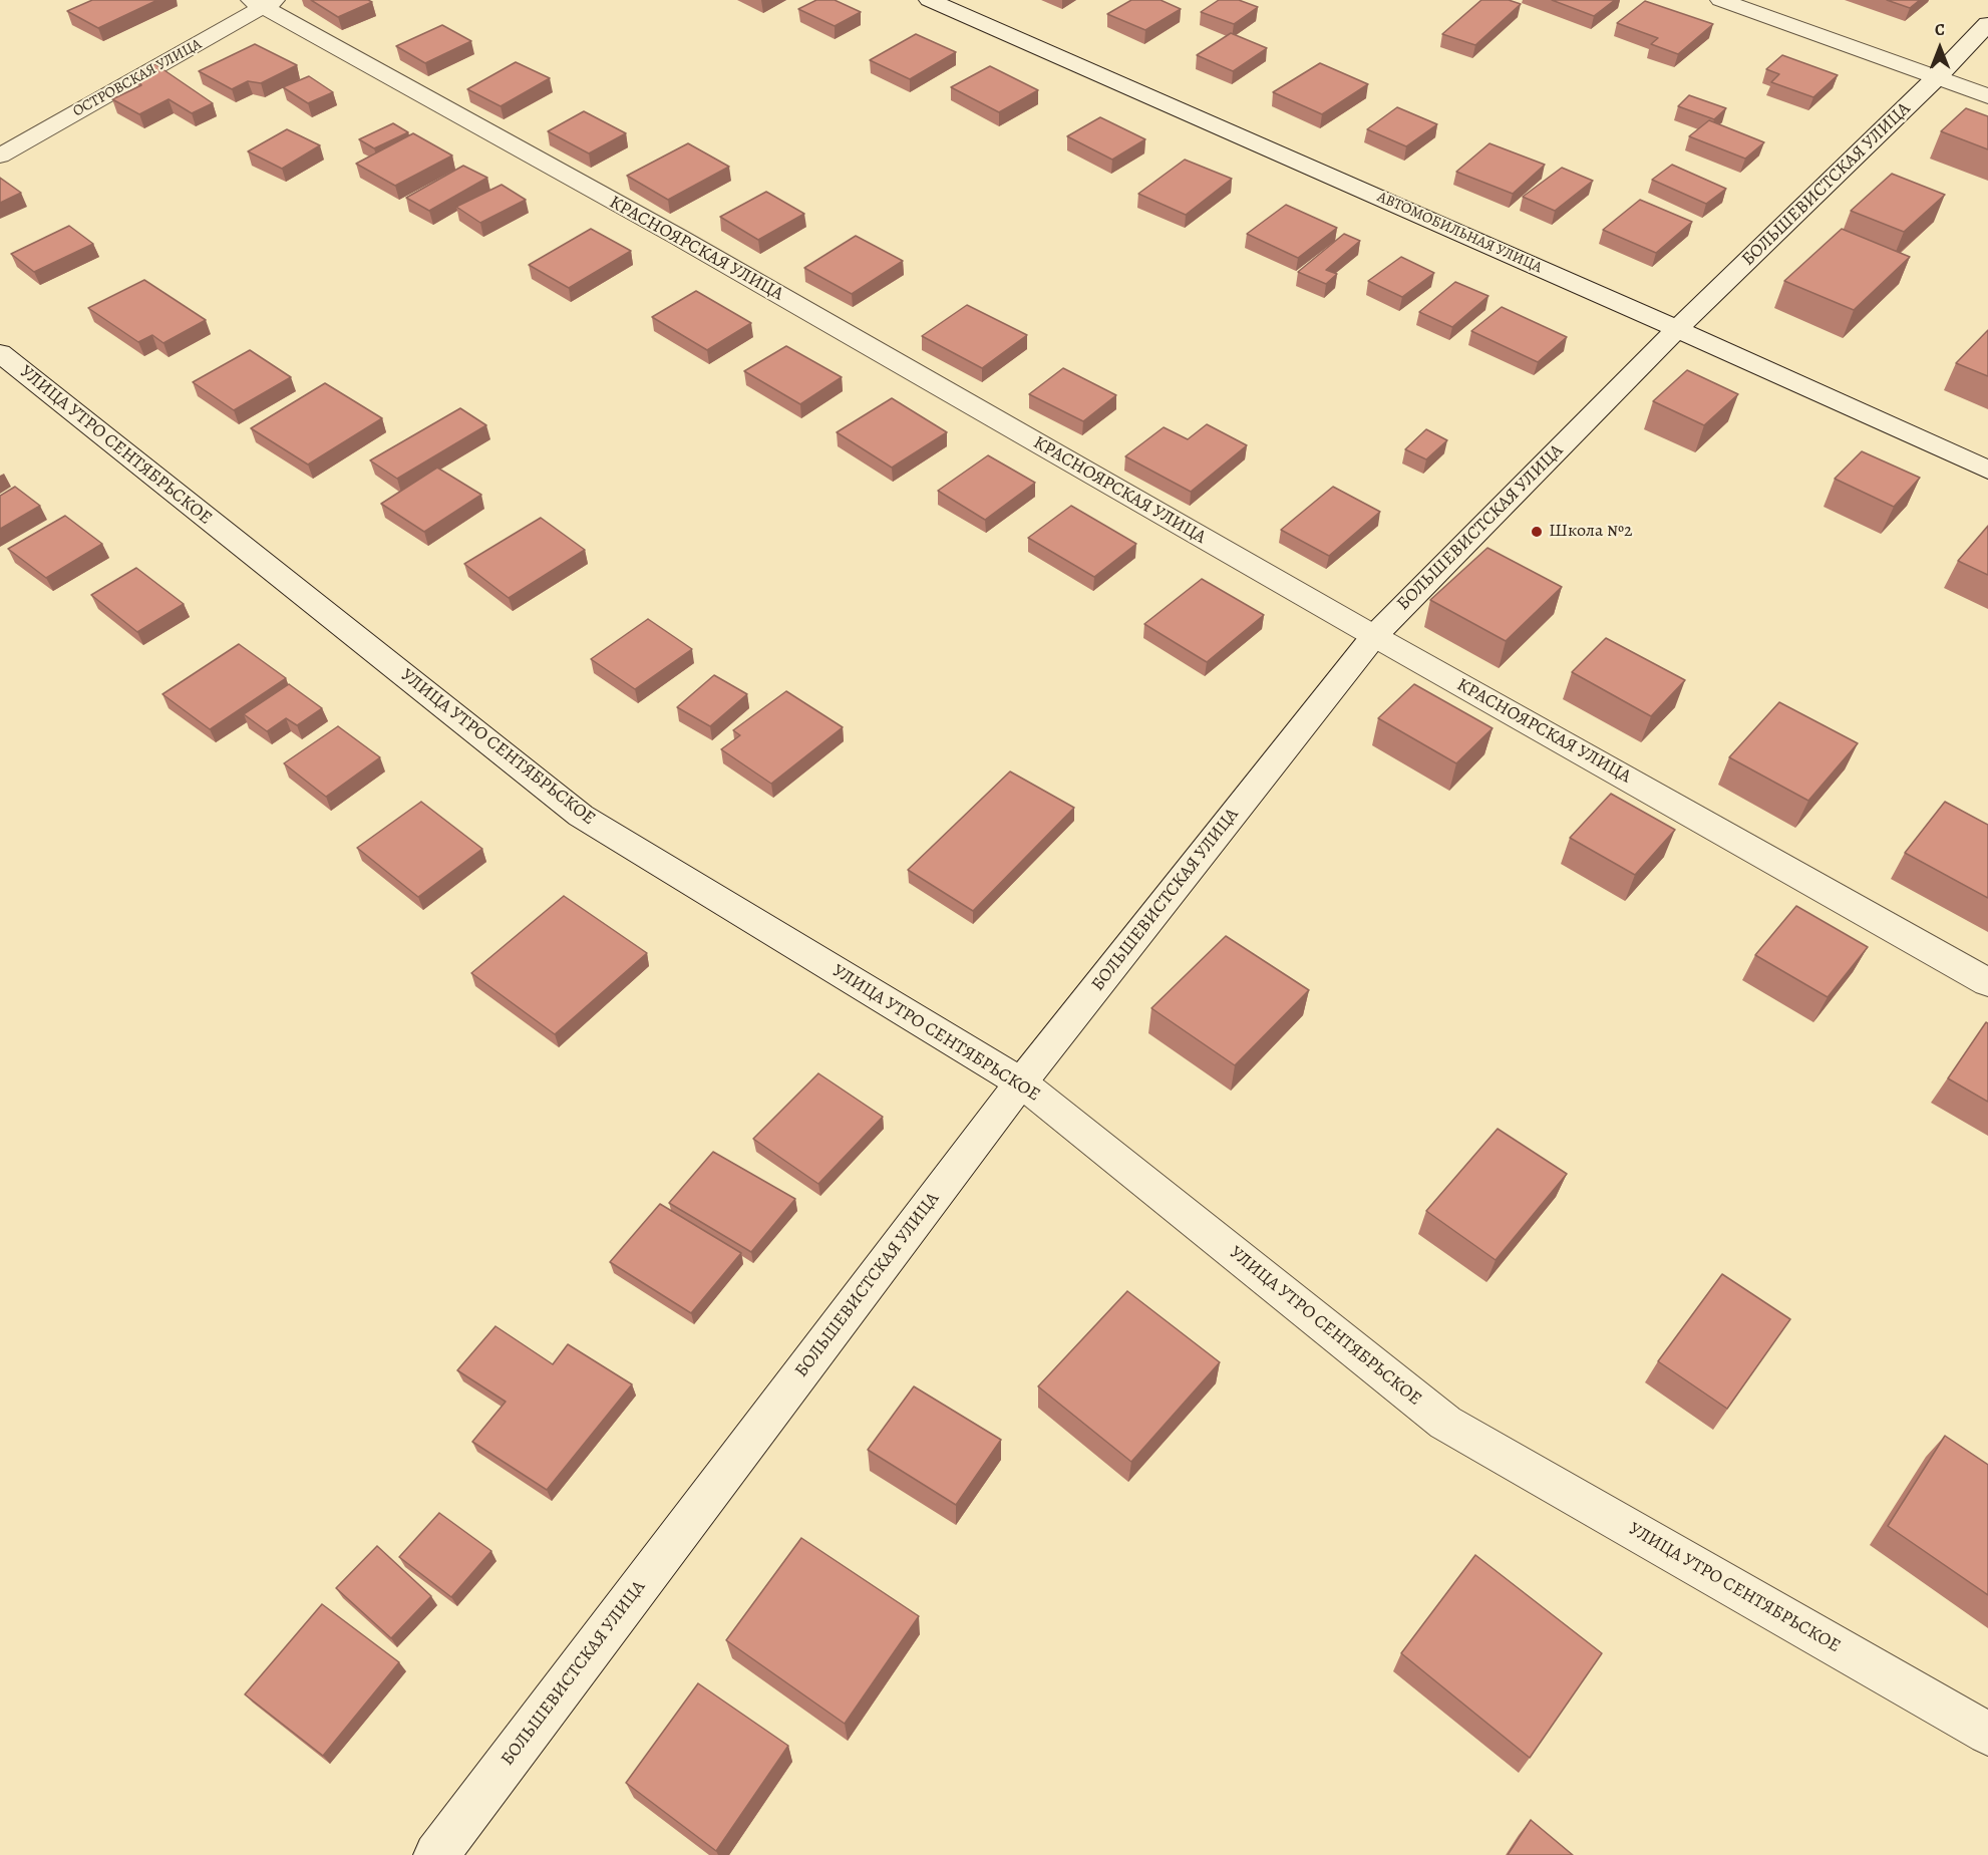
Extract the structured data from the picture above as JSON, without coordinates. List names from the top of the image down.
{
  "streets": {
    "street": [
      "ОСТРОВСКАЯ УЛИЦА",
      "БОЛЬШЕВИСТСКАЯ УЛИЦА",
      "АВТОМОБИЛЬНАЯ УЛИЦА",
      "КРАСНОЯРСКАЯ УЛИЦА",
      "УЛИЦА УТРО СЕНТЯБРЬСКОЕ"
    ]
  },
  "crossings": [
    ["ОСТРОВСКАЯ УЛИЦА", "КРАСНОЯРСКАЯ УЛИЦА"],
    ["БОЛЬШЕВИСТСКАЯ УЛИЦА", "АВТОМОБИЛЬНАЯ УЛИЦА"],
    ["БОЛЬШЕВИСТСКАЯ УЛИЦА", "КРАСНОЯРСКАЯ УЛИЦА"],
    ["БОЛЬШЕВИСТСКАЯ УЛИЦА", "УЛИЦА УТРО СЕНТЯБРЬСКОЕ"]
  ],
  "places": ["Школа №2"],
  "north": "top"
}
